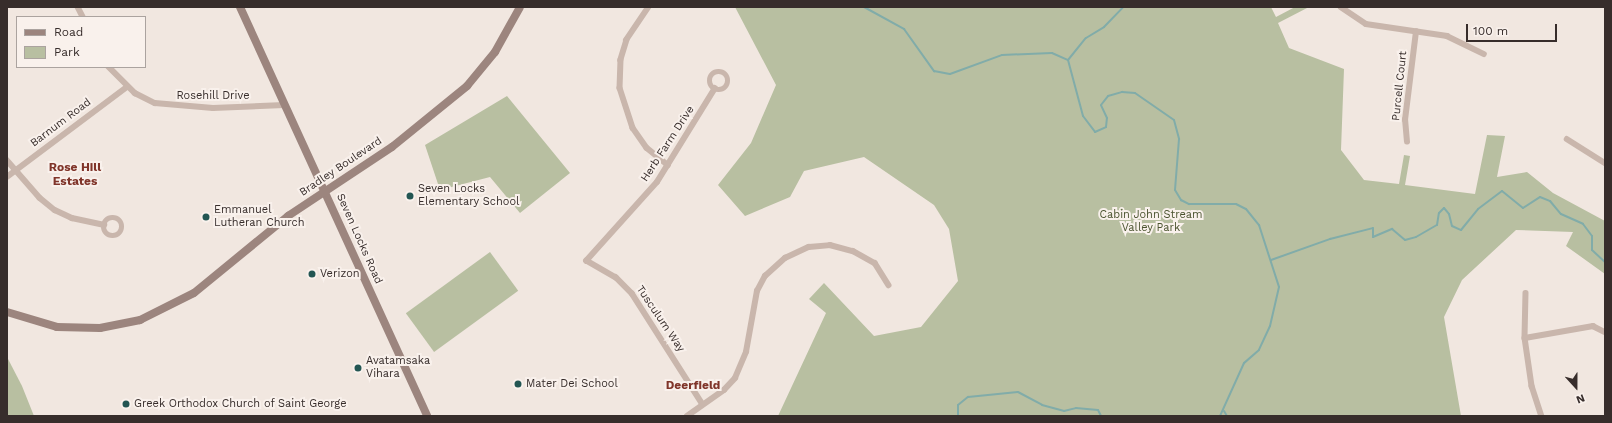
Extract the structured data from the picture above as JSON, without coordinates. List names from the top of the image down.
{
  "streets": {
    "main road": ["Bradley Boulevard", "Seven Locks Road"],
    "street": [
      "Purcell Court",
      "Rosehill Drive",
      "Barnum Road",
      "Herb Farm Drive",
      "Tusculum Way"
    ]
  },
  "crossings": [
    ["Rosehill Drive", "Barnum Road"],
    ["Rosehill Drive", "Seven Locks Road"],
    ["Herb Farm Drive", "Tusculum Way"],
    ["Bradley Boulevard", "Seven Locks Road"]
  ],
  "districts": ["Rose Hill Estates", "Deerfield"],
  "parks": ["Cabin John Stream Valley Park"],
  "places": [
    "Seven Locks Elementary School",
    "Emmanuel Lutheran Church",
    "Verizon",
    "Avatamsaka Vihara",
    "Mater Dei School",
    "Greek Orthodox Church of Saint George"
  ],
  "legend": ["Road", "Park"],
  "scale_bar": "100 m",
  "north": "bottom"
}
